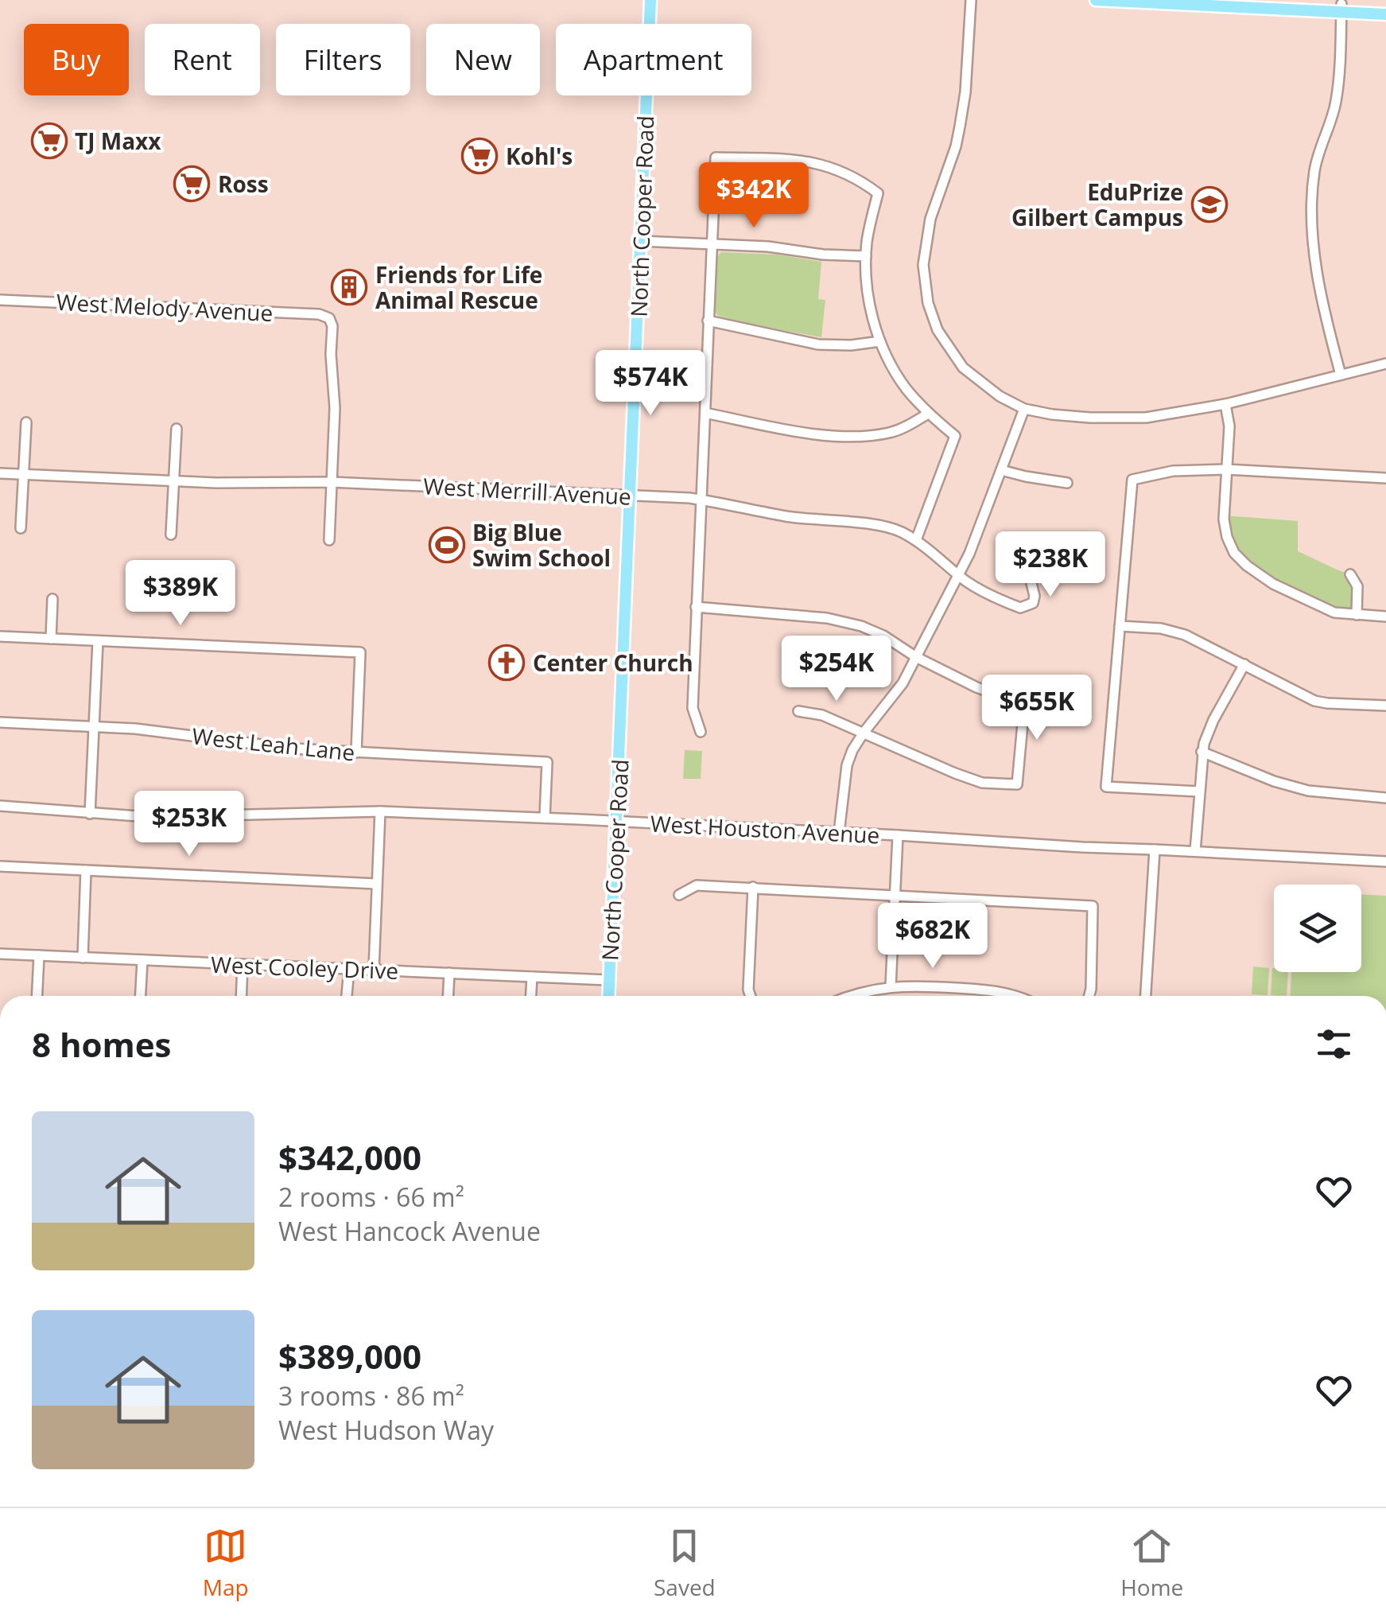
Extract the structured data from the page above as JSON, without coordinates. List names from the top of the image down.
{
  "streets": {
    "main road": ["North Cooper Road"],
    "street": [
      "West Melody Avenue",
      "West Merrill Avenue",
      "West Leah Lane",
      "West Houston Avenue",
      "West Cooley Drive"
    ]
  },
  "crossings": [
    ["North Cooper Road", "West Merrill Avenue"],
    ["North Cooper Road", "West Houston Avenue"],
    ["North Cooper Road", "West Cooley Drive"],
    ["West Melody Avenue", "West Merrill Avenue"],
    ["West Leah Lane", "West Houston Avenue"]
  ],
  "places": {
    "supermarket": ["TJ Maxx", "Kohl's", "Ross"],
    "school or university": ["EduPrize Gilbert Campus"],
    "building": ["Friends for Life Animal Rescue"],
    "sports": ["Big Blue Swim School"],
    "church": ["Center Church"]
  },
  "page": {
    "chip": [
      "Buy",
      "Rent",
      "Filters",
      "New",
      "Apartment"
    ],
    "price": [
      "$342K",
      "$574K",
      "$238K",
      "$389K",
      "$254K",
      "$655K",
      "$253K",
      "$682K"
    ],
    "heading": "8 homes",
    "list": [
      {
        "name": "$342,000",
        "note": "2 rooms · 66 m² · West Hancock Avenue"
      },
      {
        "name": "$389,000",
        "note": "3 rooms · 86 m² · West Hudson Way"
      }
    ],
    "tabs": ["Map", "Saved", "Home"]
  }
}
